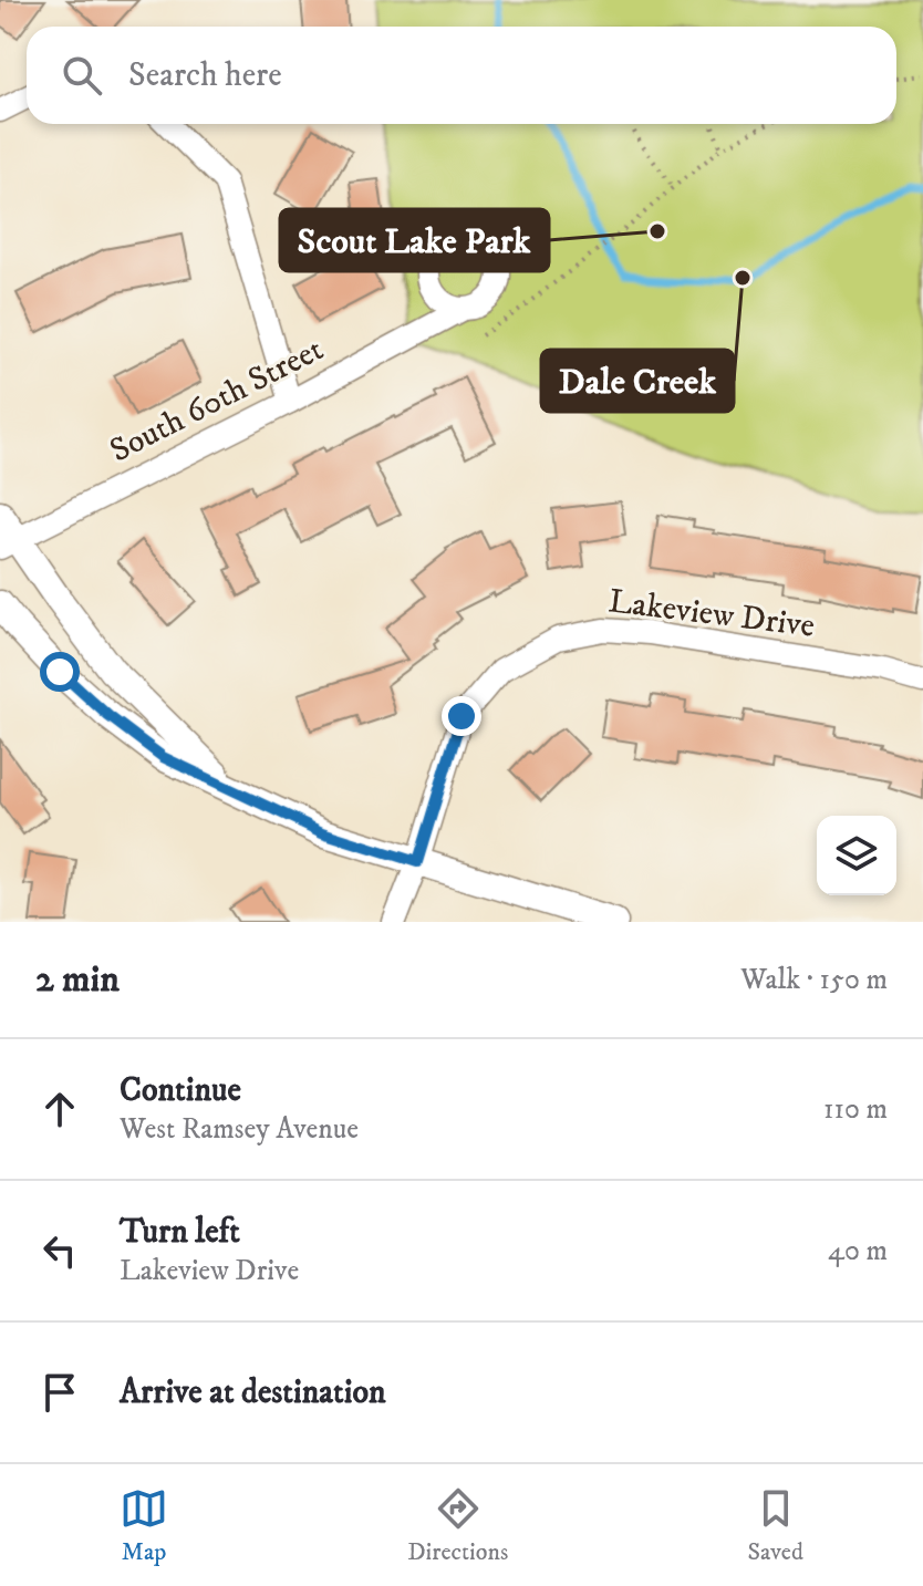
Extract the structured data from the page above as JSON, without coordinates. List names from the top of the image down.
{
  "streets": {
    "street": ["South 60th Street", "Lakeview Drive"]
  },
  "places": ["Scout Lake Park", "Dale Creek"],
  "page": {
    "search": "Search here",
    "heading": ["2 min", "Walk · 150 m"],
    "list": [
      ["Continue", "West Ramsey Avenue", "110 m"],
      ["Turn left", "Lakeview Drive", "40 m"],
      "Arrive at destination"
    ],
    "nav": ["Map", "Directions", "Saved"]
  }
}
